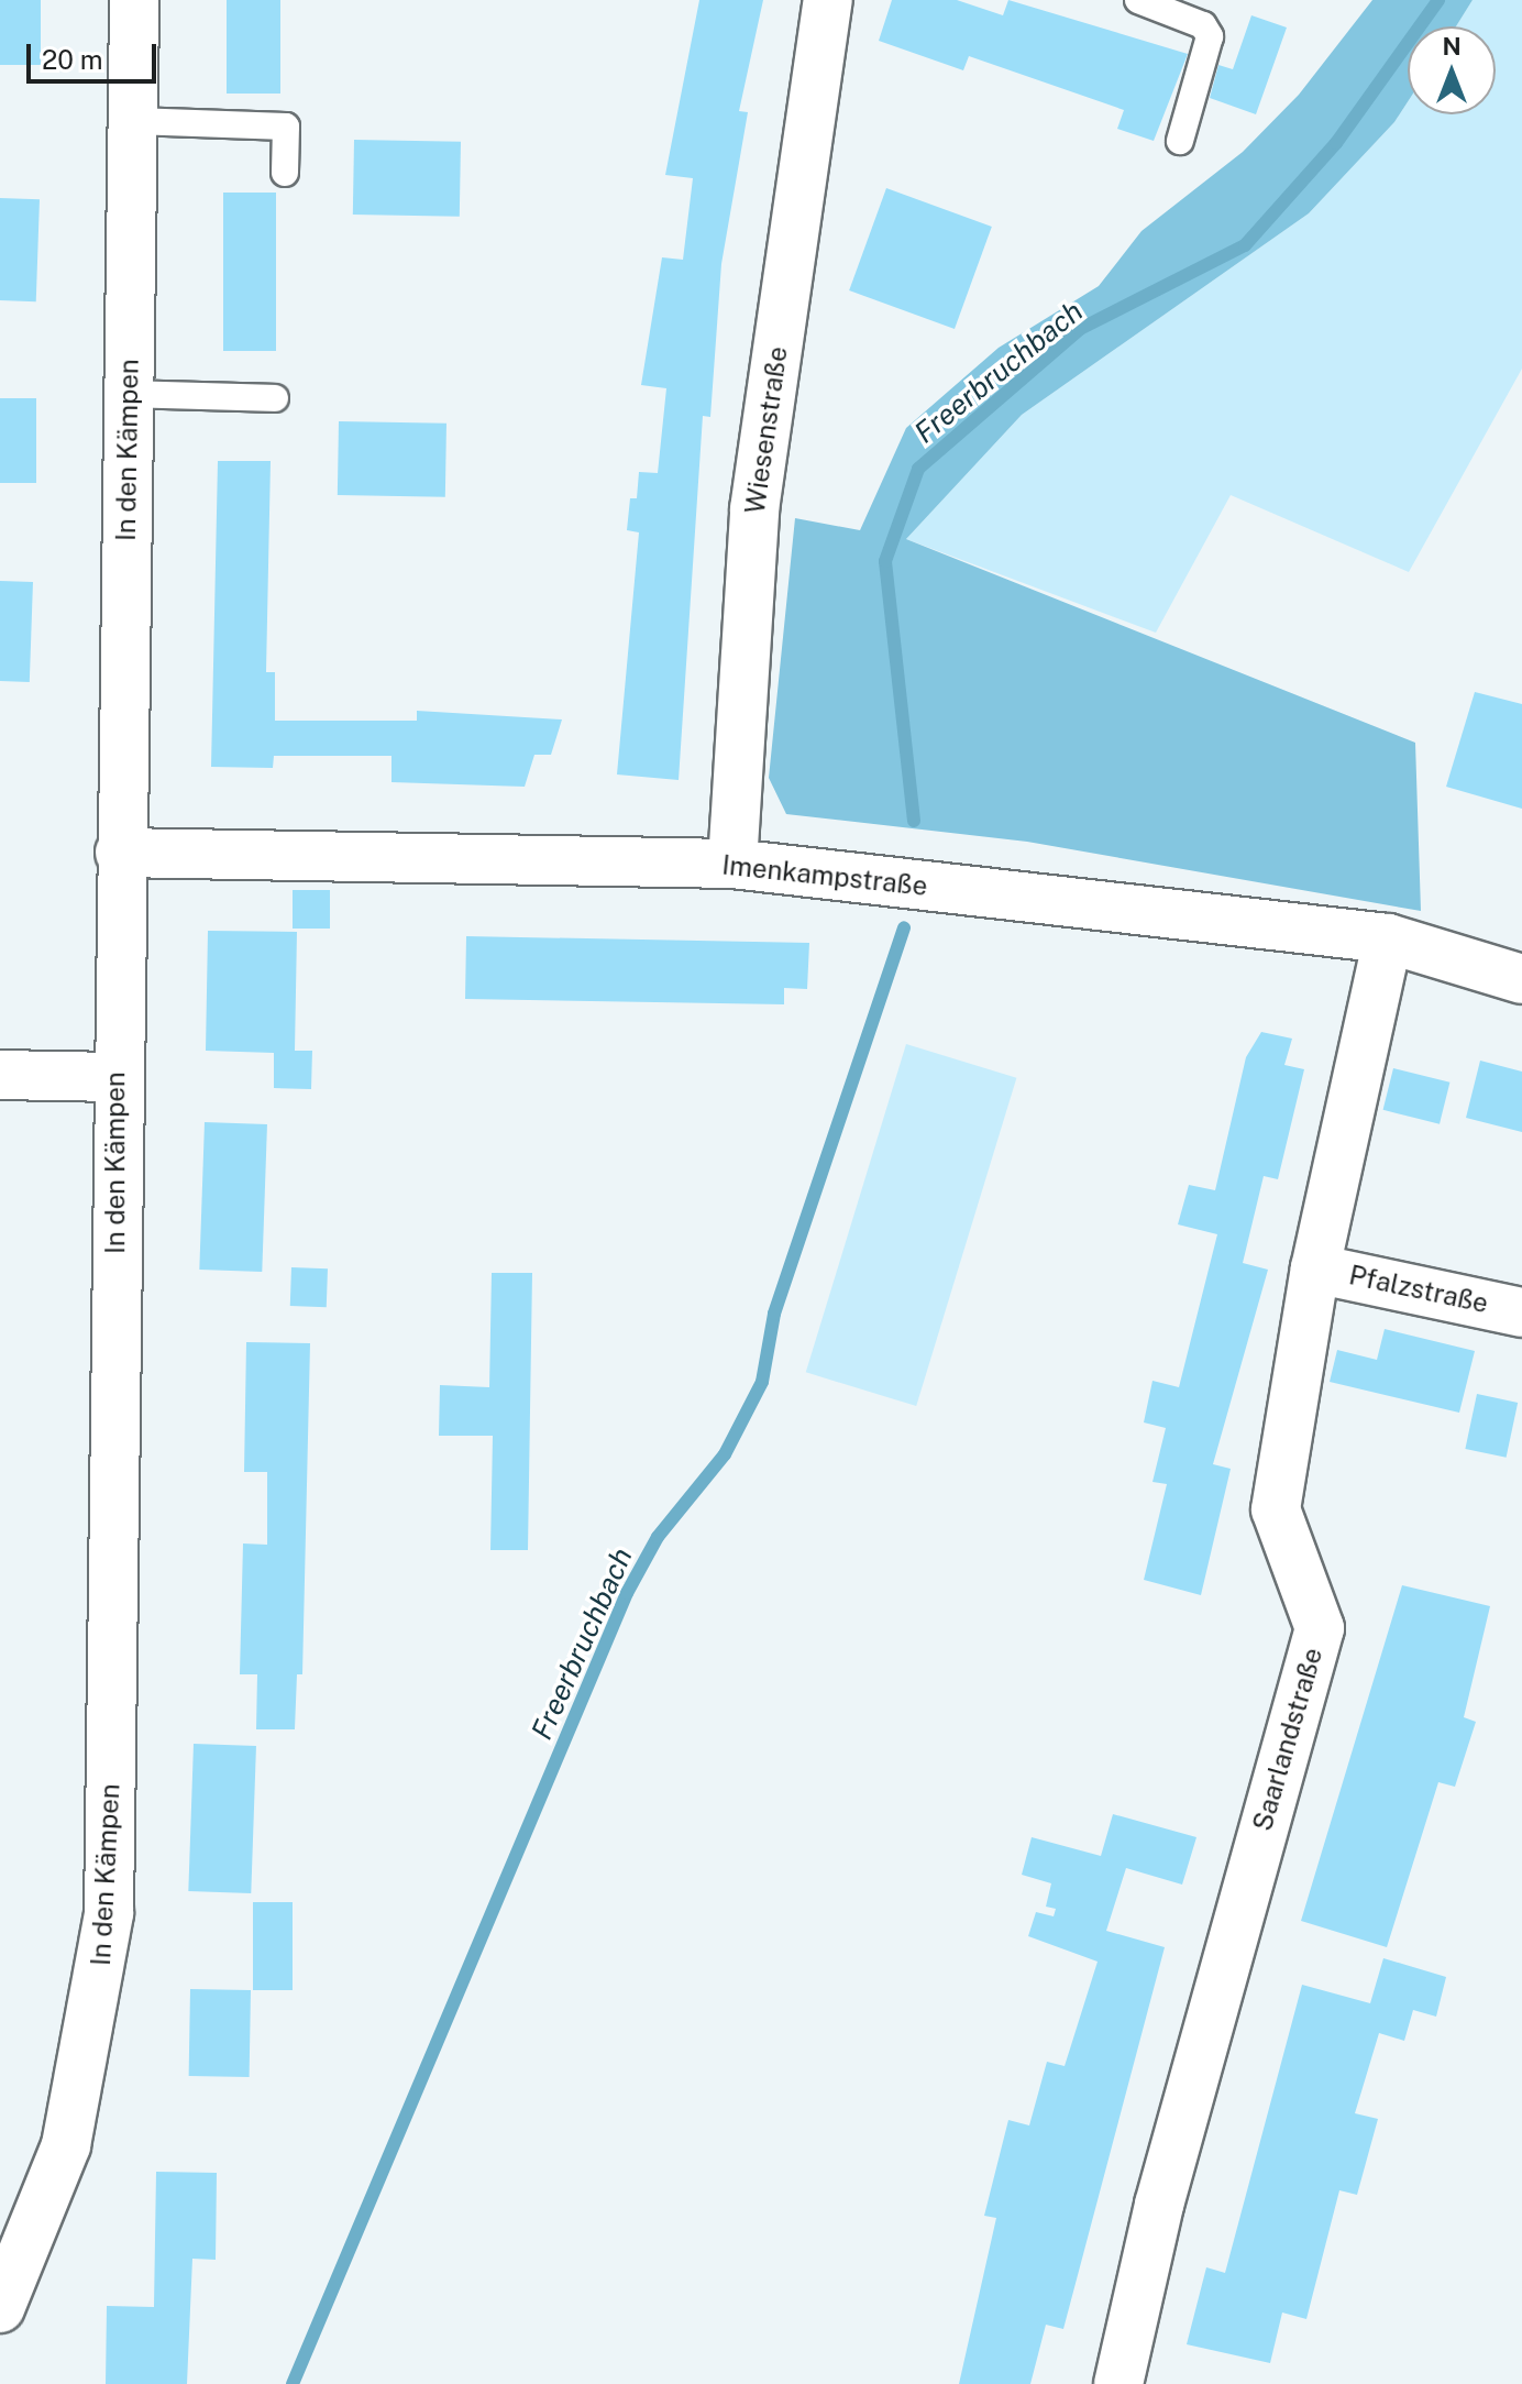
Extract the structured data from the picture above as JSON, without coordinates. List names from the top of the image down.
{
  "streets": {
    "street": [
      "Wiesenstraße",
      "In den Kämpen",
      "Imenkampstraße",
      "Pfalzstraße",
      "Saarlandstraße"
    ]
  },
  "crossings": [
    ["Wiesenstraße", "Imenkampstraße"],
    ["In den Kämpen", "Imenkampstraße"],
    ["Imenkampstraße", "Saarlandstraße"],
    ["Pfalzstraße", "Saarlandstraße"]
  ],
  "water": ["Freerbruchbach"],
  "scale_bar": "20 m",
  "north": "top"
}
